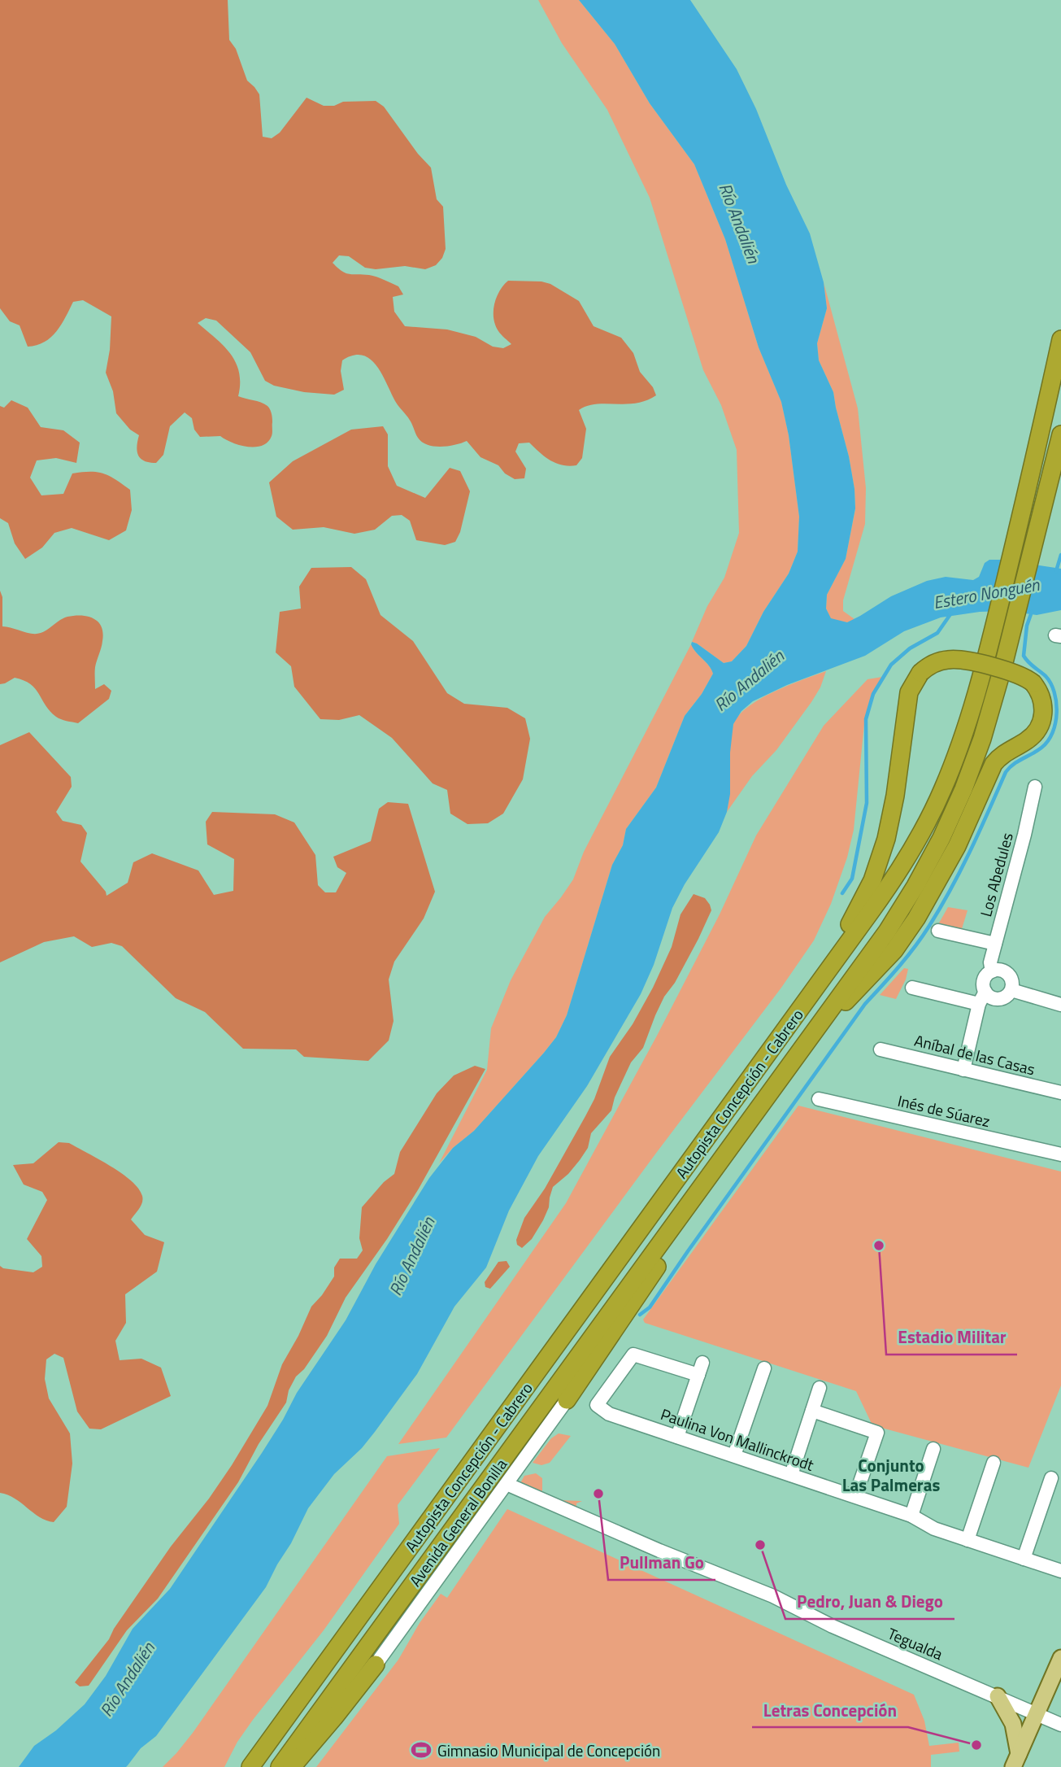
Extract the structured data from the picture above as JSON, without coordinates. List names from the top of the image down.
{
  "streets": {
    "highway": ["Autopista Concepción - Cabrero"],
    "street": [
      "Los Abedules",
      "Aníbal de las Casas",
      "Inés de Súarez",
      "Paulina Von Mallinckrodt",
      "Avenida General Bonilla",
      "Tegualda"
    ]
  },
  "crossings": [
    ["Avenida General Bonilla", "Tegualda"]
  ],
  "districts": ["Conjunto Las Palmeras"],
  "water": ["Río Andalién", "Estero Nonguén"],
  "places": {
    "other": [
      "Estadio Militar",
      "Pullman Go",
      "Pedro, Juan & Diego",
      "Letras Concepción"
    ],
    "sports": ["Gimnasio Municipal de Concepción"]
  }
}
